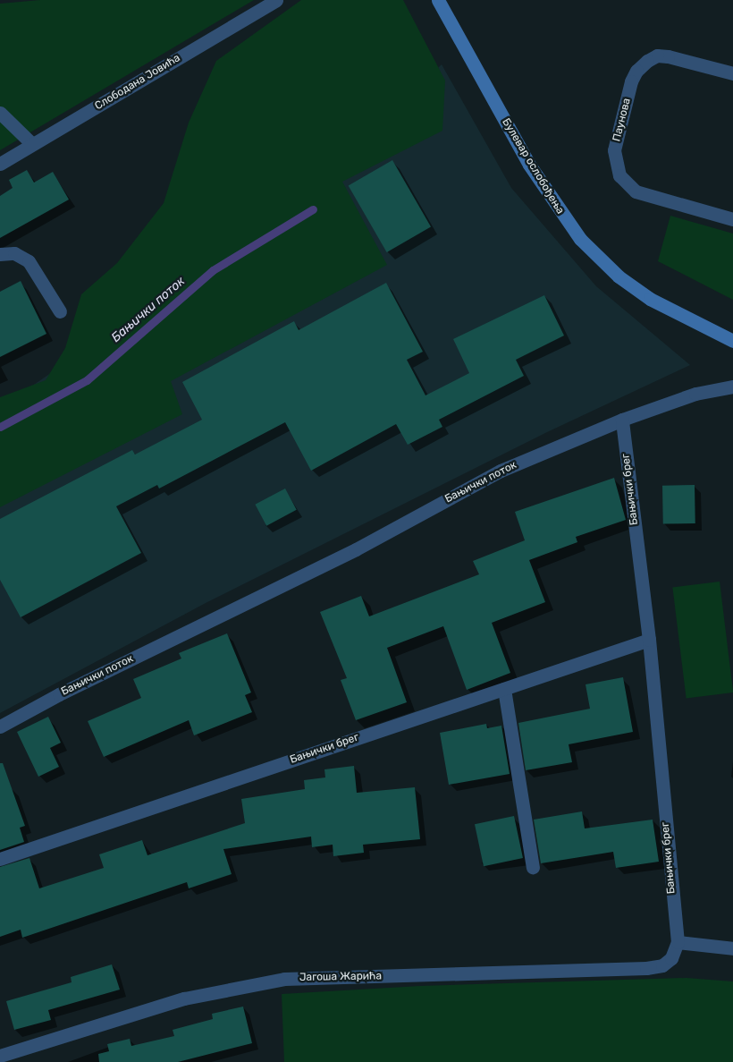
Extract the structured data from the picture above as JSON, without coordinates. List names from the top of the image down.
{
  "streets": {
    "main road": ["Булевар ослобођења"],
    "street": [
      "Слободана Јовића",
      "Паунова",
      "Бањички поток",
      "Бањички брег",
      "Јагоша Жарића"
    ]
  },
  "crossings": [
    ["Бањички поток", "Бањички брег"],
    ["Бањички брег", "Јагоша Жарића"]
  ],
  "water": ["Бањички поток"]
}
